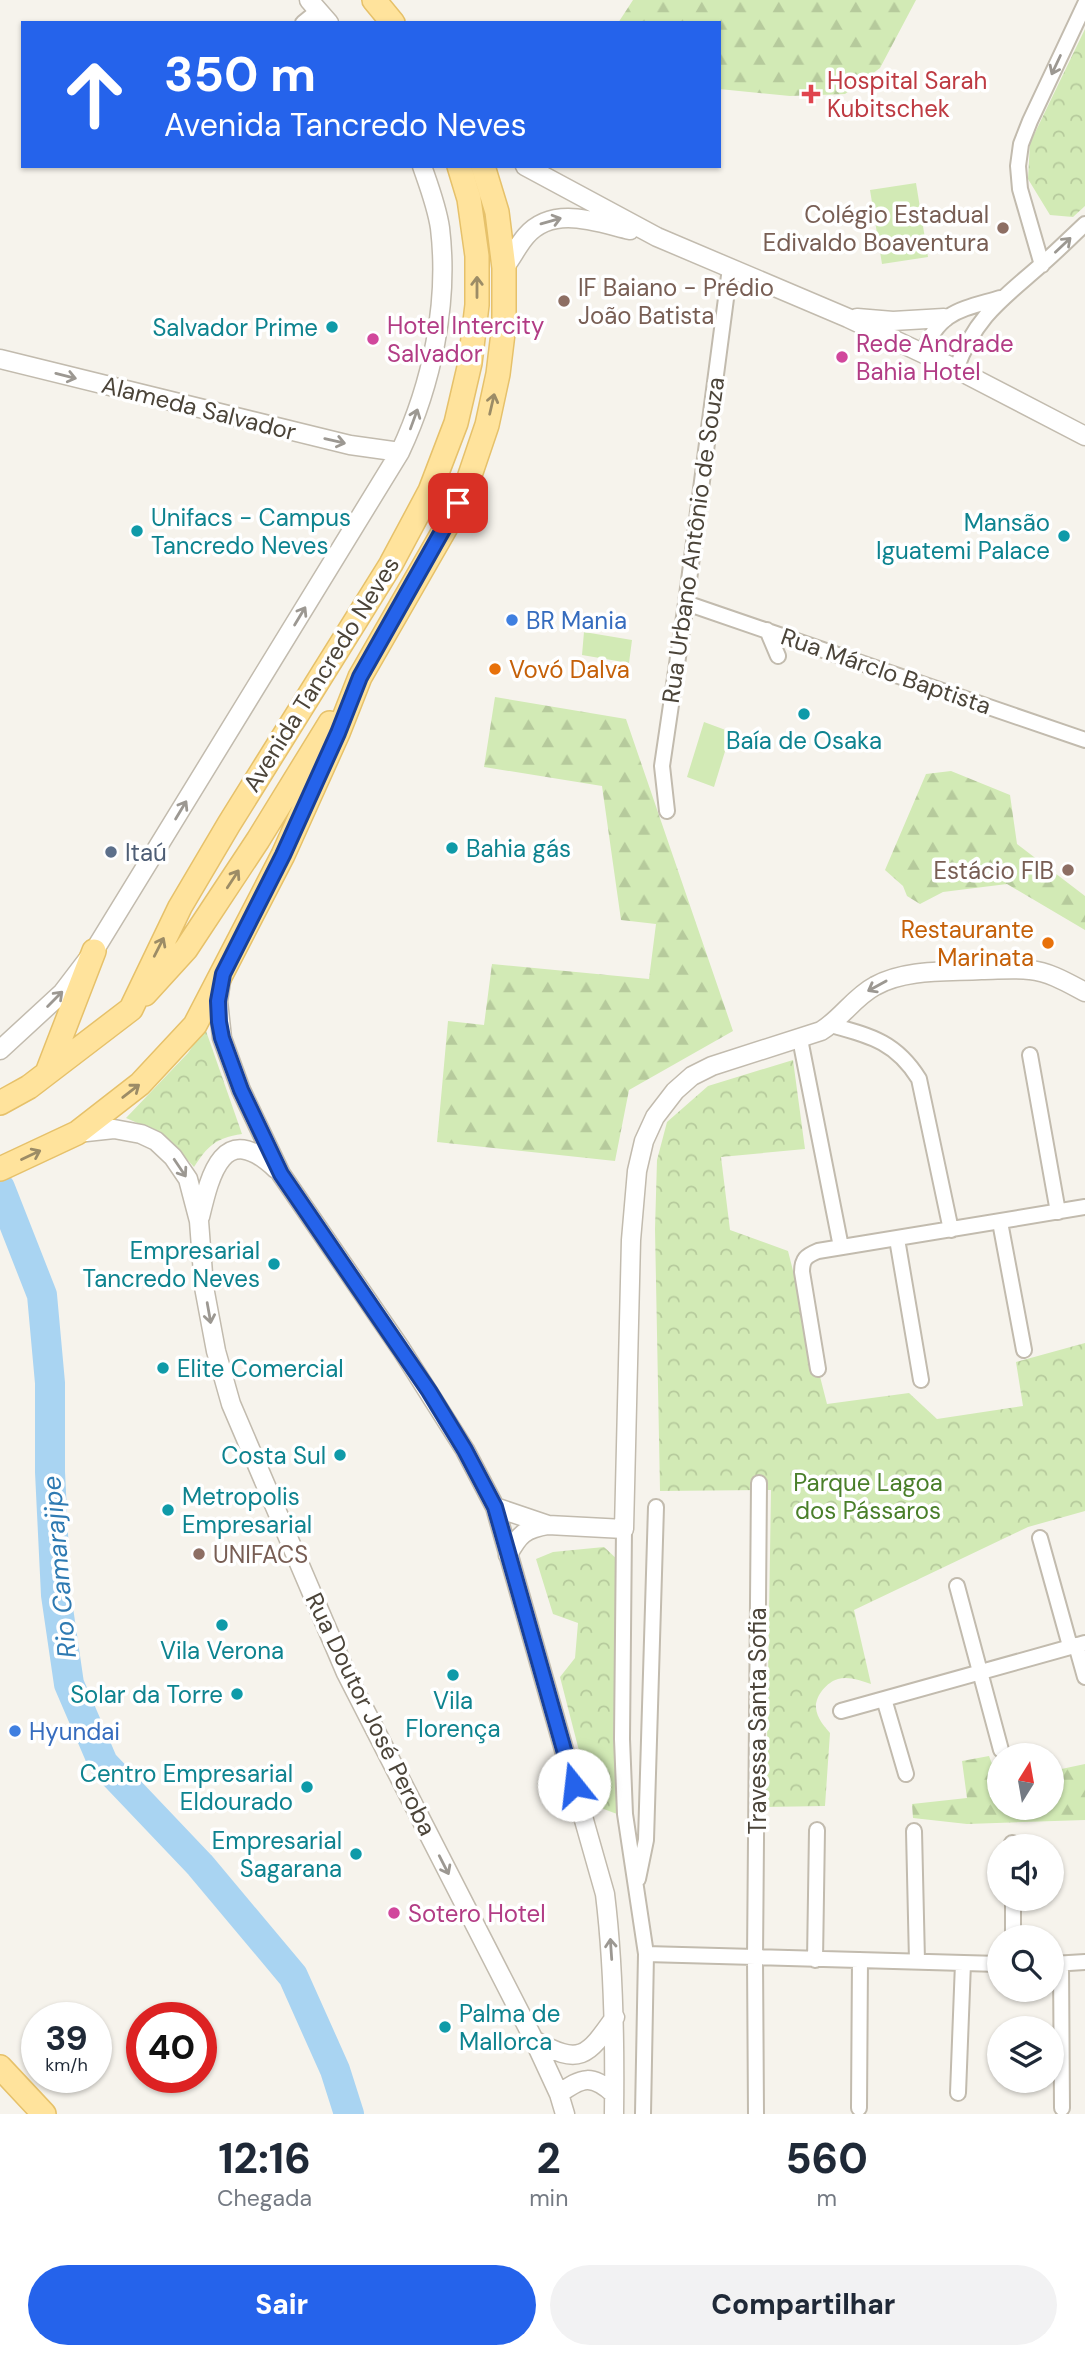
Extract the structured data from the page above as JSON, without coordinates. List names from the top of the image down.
{
  "streets": {
    "main road": ["Avenida Tancredo Neves"],
    "street": [
      "Alameda Salvador",
      "Rua Urbano Antônio de Souza",
      "Rua Márclo Baptista",
      "Rua Doutor José Peroba",
      "Travessa Santa Sofia"
    ]
  },
  "crossings": [
    ["Alameda Salvador", "Avenida Tancredo Neves"],
    ["Rua Urbano Antônio de Souza", "Rua Márclo Baptista"],
    ["Avenida Tancredo Neves", "Rua Doutor José Peroba"]
  ],
  "one_way": ["Alameda Salvador", "Avenida Tancredo Neves"],
  "water": ["Rio Camarajipe"],
  "parks": ["Parque Lagoa dos Pássaros"],
  "places": {
    "health": ["Hospital Sarah Kubitschek"],
    "other": [
      "Colégio Estadual Edivaldo Boaventura",
      "IF Baiano - Prédio João Batista",
      "Salvador Prime",
      "Hotel Intercity Salvador",
      "Rede Andrade Bahia Hotel",
      "Unifacs - Campus Tancredo Neves",
      "Mansão Iguatemi Palace",
      "BR Mania",
      "Vovó Dalva",
      "Baía de Osaka",
      "Bahia gás",
      "Itaú",
      "Estácio FIB",
      "Restaurante Marinata",
      "Empresarial Tancredo Neves",
      "Elite Comercial",
      "Costa Sul",
      "Metropolis Empresarial",
      "UNIFACS",
      "Vila Verona",
      "Vila Florença",
      "Solar da Torre",
      "Hyundai",
      "Centro Empresarial Eldourado",
      "Empresarial Sagarana",
      "Sotero Hotel",
      "Palma de Mallorca"
    ]
  },
  "north": "top",
  "page": {
    "turn": ["350 m", "Avenida Tancredo Neves"],
    "speed": "39 km/h",
    "limit": "40",
    "eta": [
      "12:16",
      "Chegada",
      "2",
      "min",
      "560",
      "m"
    ],
    "buttons": ["Sair", "Compartilhar"]
  }
}
